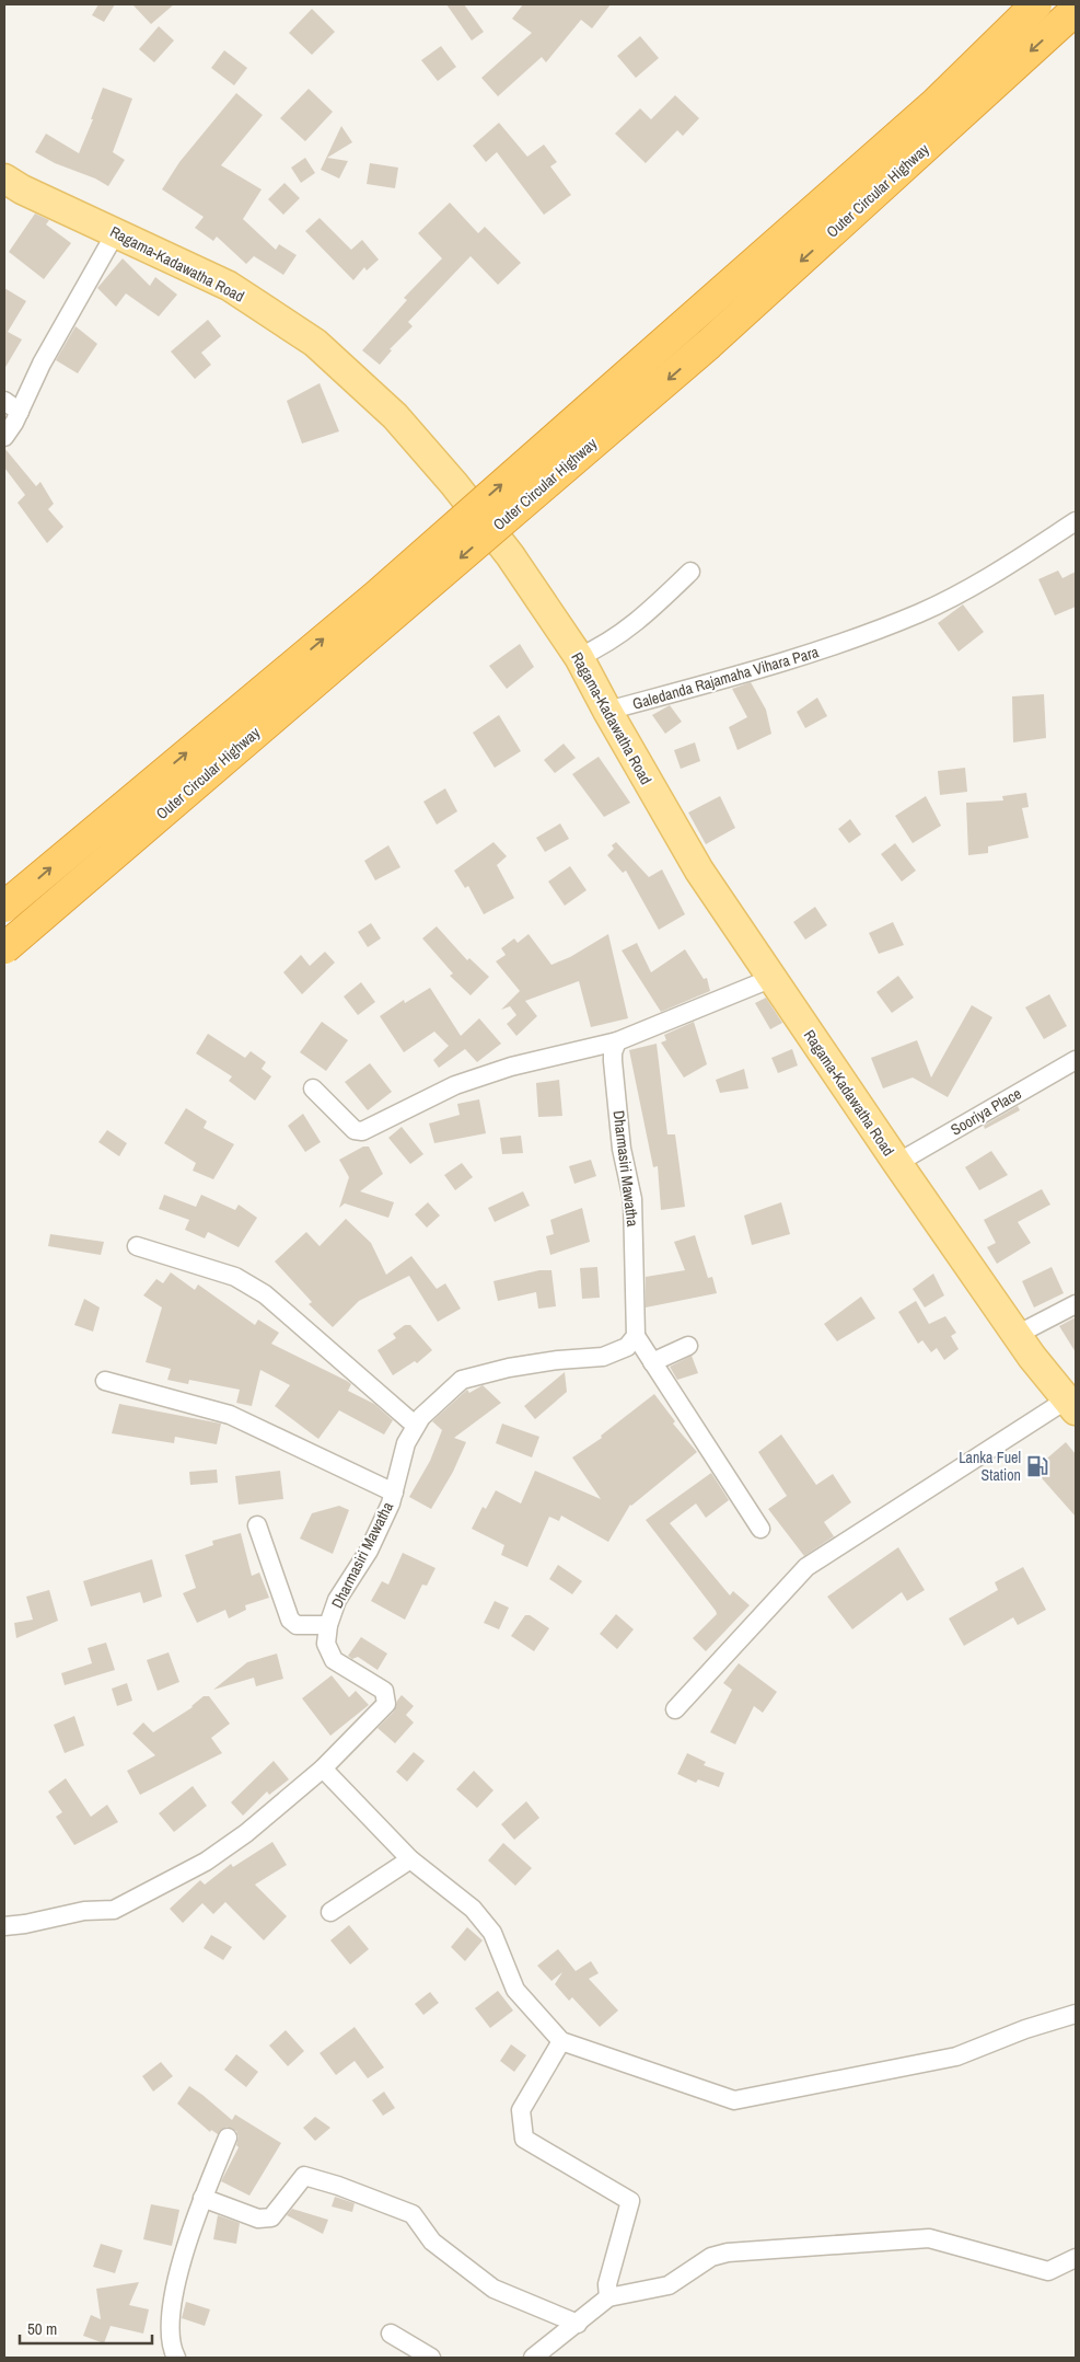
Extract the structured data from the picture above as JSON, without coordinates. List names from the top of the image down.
{
  "streets": {
    "highway": ["Outer Circular Highway"],
    "main road": ["Ragama-Kadawatha Road"],
    "street": ["Galedanda Rajamaha Vihara Para", "Sooriya Place", "Dharmasiri Mawatha"]
  },
  "crossings": [
    ["Ragama-Kadawatha Road", "Galedanda Rajamaha Vihara Para"],
    ["Ragama-Kadawatha Road", "Sooriya Place"]
  ],
  "places": {
    "fuel station": ["Lanka Fuel Station"]
  },
  "scale_bar": "50 m"
}
